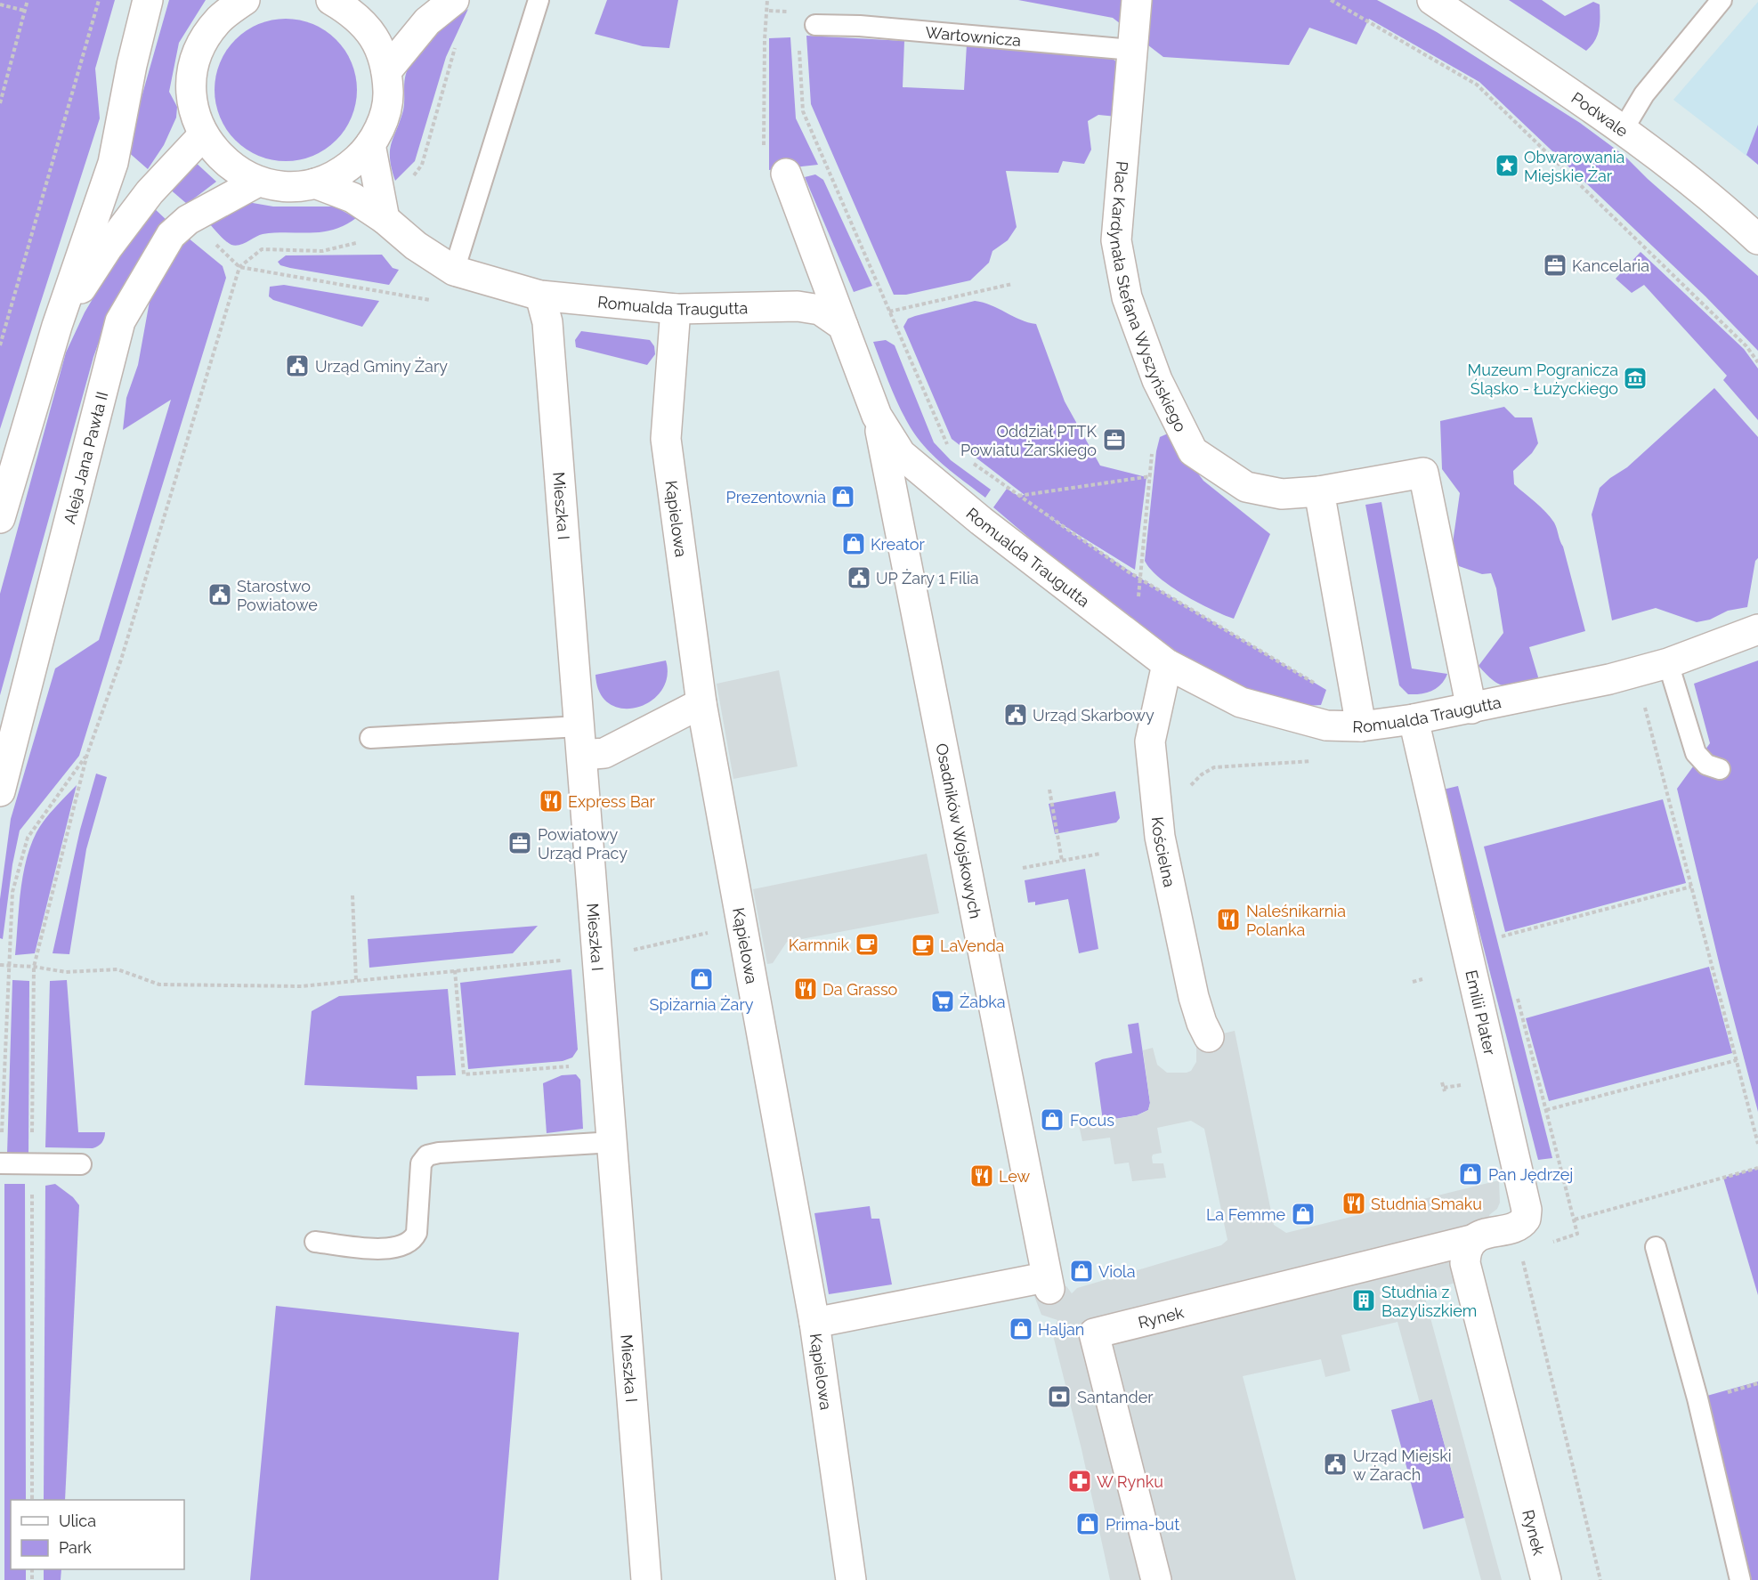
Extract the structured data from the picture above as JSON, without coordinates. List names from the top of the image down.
{
  "streets": {
    "street": [
      "Podwale",
      "Plac Kardynała Stefana Wyszyńskiego",
      "Romualda Traugutta",
      "Aleja Jana Pawła II",
      "Mieszka I",
      "Kąpielowa",
      "Osadników Wojskowych",
      "Kościelna",
      "Emilii Plater",
      "Rynek"
    ],
    "lane": ["Wartownicza"]
  },
  "crossings": [
    ["Wartownicza", "Plac Kardynała Stefana Wyszyńskiego"],
    ["Plac Kardynała Stefana Wyszyńskiego", "Romualda Traugutta"],
    ["Romualda Traugutta", "Mieszka I"],
    ["Romualda Traugutta", "Kąpielowa"],
    ["Romualda Traugutta", "Osadników Wojskowych"],
    ["Romualda Traugutta", "Kościelna"],
    ["Romualda Traugutta", "Emilii Plater"],
    ["Kąpielowa", "Osadników Wojskowych"],
    ["Emilii Plater", "Rynek"]
  ],
  "places": {
    "place": ["Obwarowania Miejskie Żar"],
    "office": ["Kancelaria", "Oddział PTTK Powiatu Żarskiego", "Powiatowy Urząd Pracy"],
    "public building": [
      "Urząd Gminy Żary",
      "UP Żary 1 Filia",
      "Starostwo Powiatowe",
      "Urząd Skarbowy",
      "Urząd Miejski w Żarach"
    ],
    "museum": ["Muzeum Pogranicza Śląsko - Łużyckiego"],
    "shop": [
      "Prezentownia",
      "Kreator",
      "Spiżarnia Żary",
      "Focus",
      "Pan Jędrzej",
      "La Femme",
      "Viola",
      "Haljan",
      "Prima-but"
    ],
    "restaurant": [
      "Express Bar",
      "Naleśnikarnia Polanka",
      "Da Grasso",
      "Lew",
      "Studnia Smaku"
    ],
    "cafe": ["Karmnik", "LaVenda"],
    "supermarket": ["Żabka"],
    "building": ["Studnia z Bazyliszkiem"],
    "bank": ["Santander"],
    "pharmacy": ["W Rynku"]
  },
  "legend": ["Ulica", "Park"]
}
